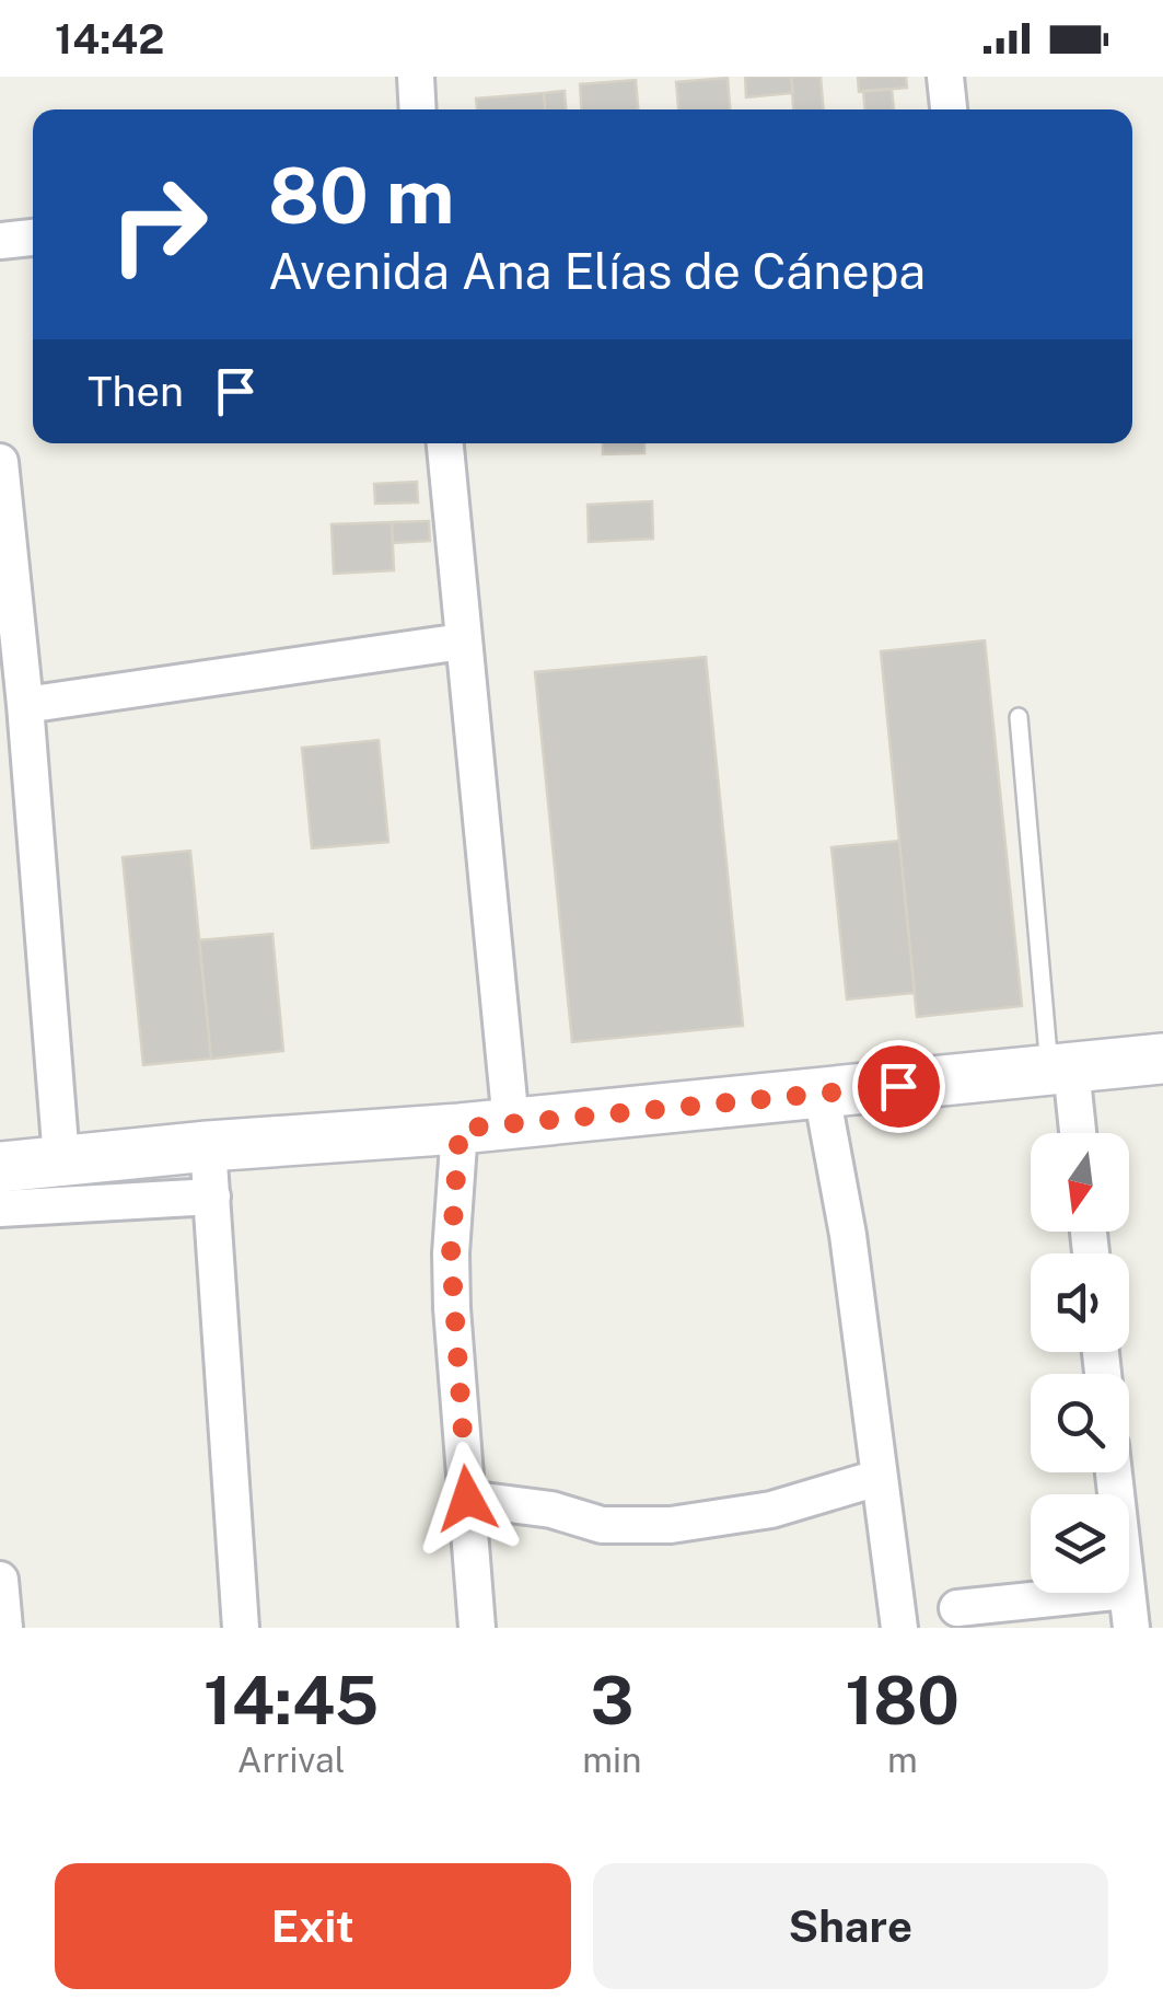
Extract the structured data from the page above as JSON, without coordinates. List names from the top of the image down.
{
  "north": "bottom",
  "page": {
    "status": "14:42",
    "turn": ["80 m", "Avenida Ana Elías de Cánepa"],
    "then": "Then",
    "eta": [
      "14:45",
      "Arrival",
      "3",
      "min",
      "180",
      "m"
    ],
    "buttons": ["Exit", "Share"]
  }
}
